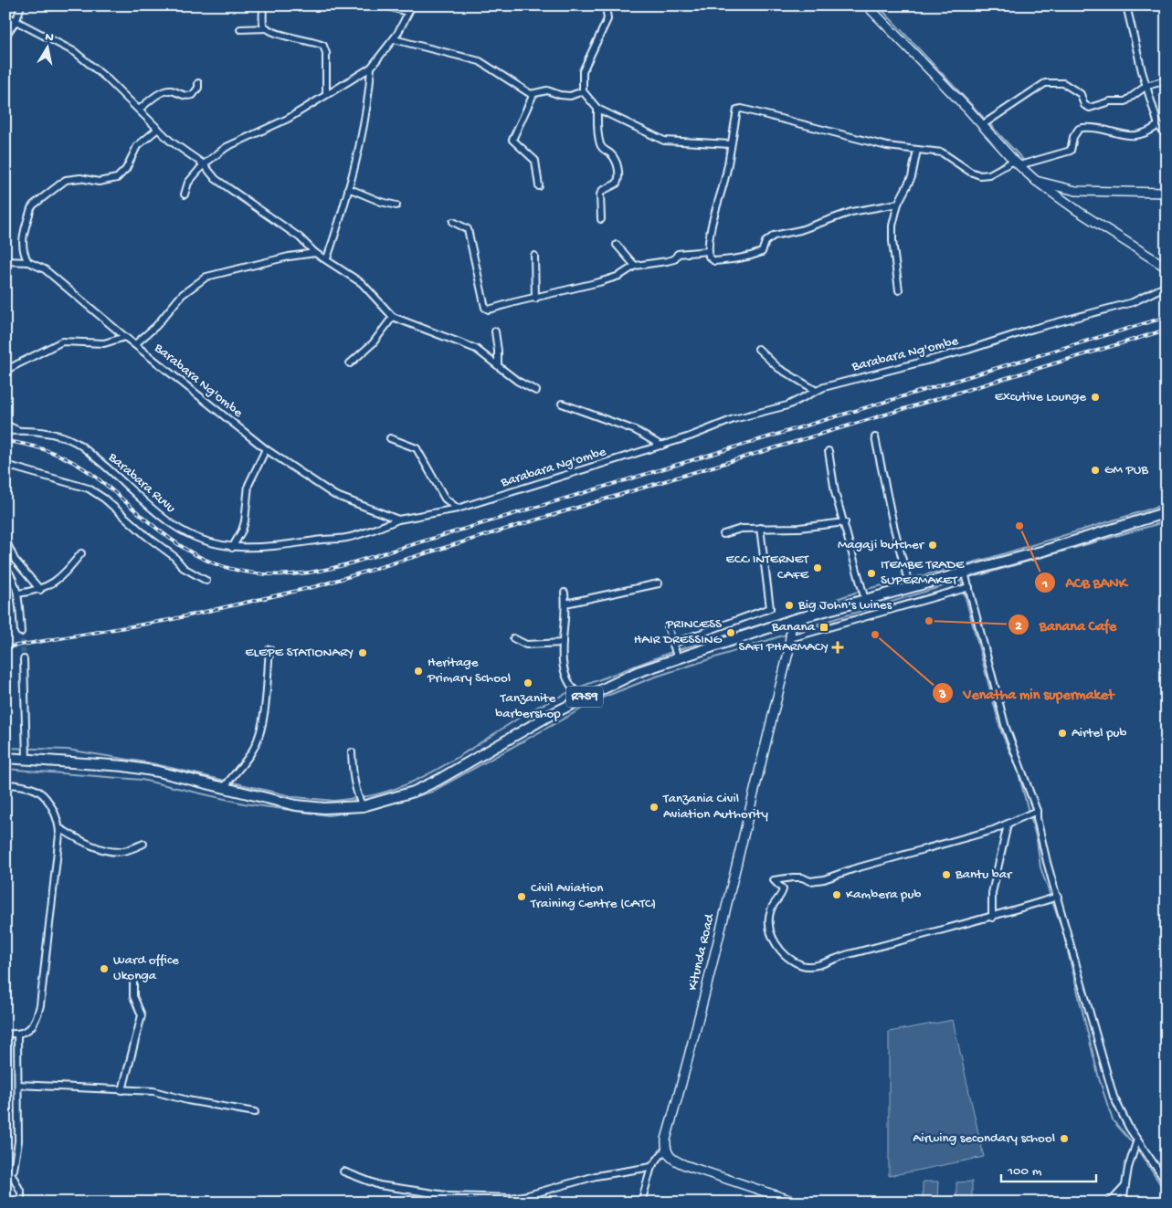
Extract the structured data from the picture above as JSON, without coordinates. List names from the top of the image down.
{
  "streets": {
    "main road": ["R759"],
    "street": ["Barabara Ng'ombe", "Barabara Ruvu", "Kitunda Road"]
  },
  "crossings": [
    ["Barabara Ng'ombe", "Barabara Ruvu"],
    ["R759", "Kitunda Road"]
  ],
  "places": {
    "other": [
      "Excutive Lounge",
      "GM PUB",
      "ACB BANK",
      "Magaji butcher",
      "ECC INTERNET CAFE",
      "ITEMBE TRADE SUPERMAKET",
      "Big John's wines",
      "Banana Cafe",
      "PRINCESS HAIR DRESSING",
      "Venatha min supermaket",
      "ELEPE STATIONARY",
      "Heritage Primary School",
      "Tanzanite barbershop",
      "Airtel pub",
      "Tanzania Civil Aviation Authority",
      "Bantu bar",
      "Kambera pub",
      "Civil Aviation Training Centre (CATC)",
      "Ward office Ukonga",
      "Airwing secondary school"
    ],
    "transit": ["Banana"],
    "health": ["SAFI PHARMACY"]
  },
  "scale_bar": "100 m",
  "north": "top"
}
